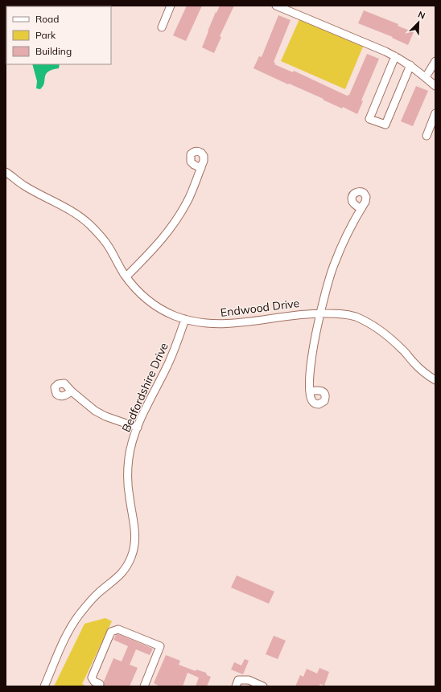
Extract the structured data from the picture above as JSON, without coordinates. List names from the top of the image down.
{
  "streets": {
    "street": ["Endwood Drive", "Bedfordshire Drive"]
  },
  "crossings": [
    ["Endwood Drive", "Bedfordshire Drive"]
  ],
  "legend": ["Road", "Park", "Building"],
  "north": "top right"
}
